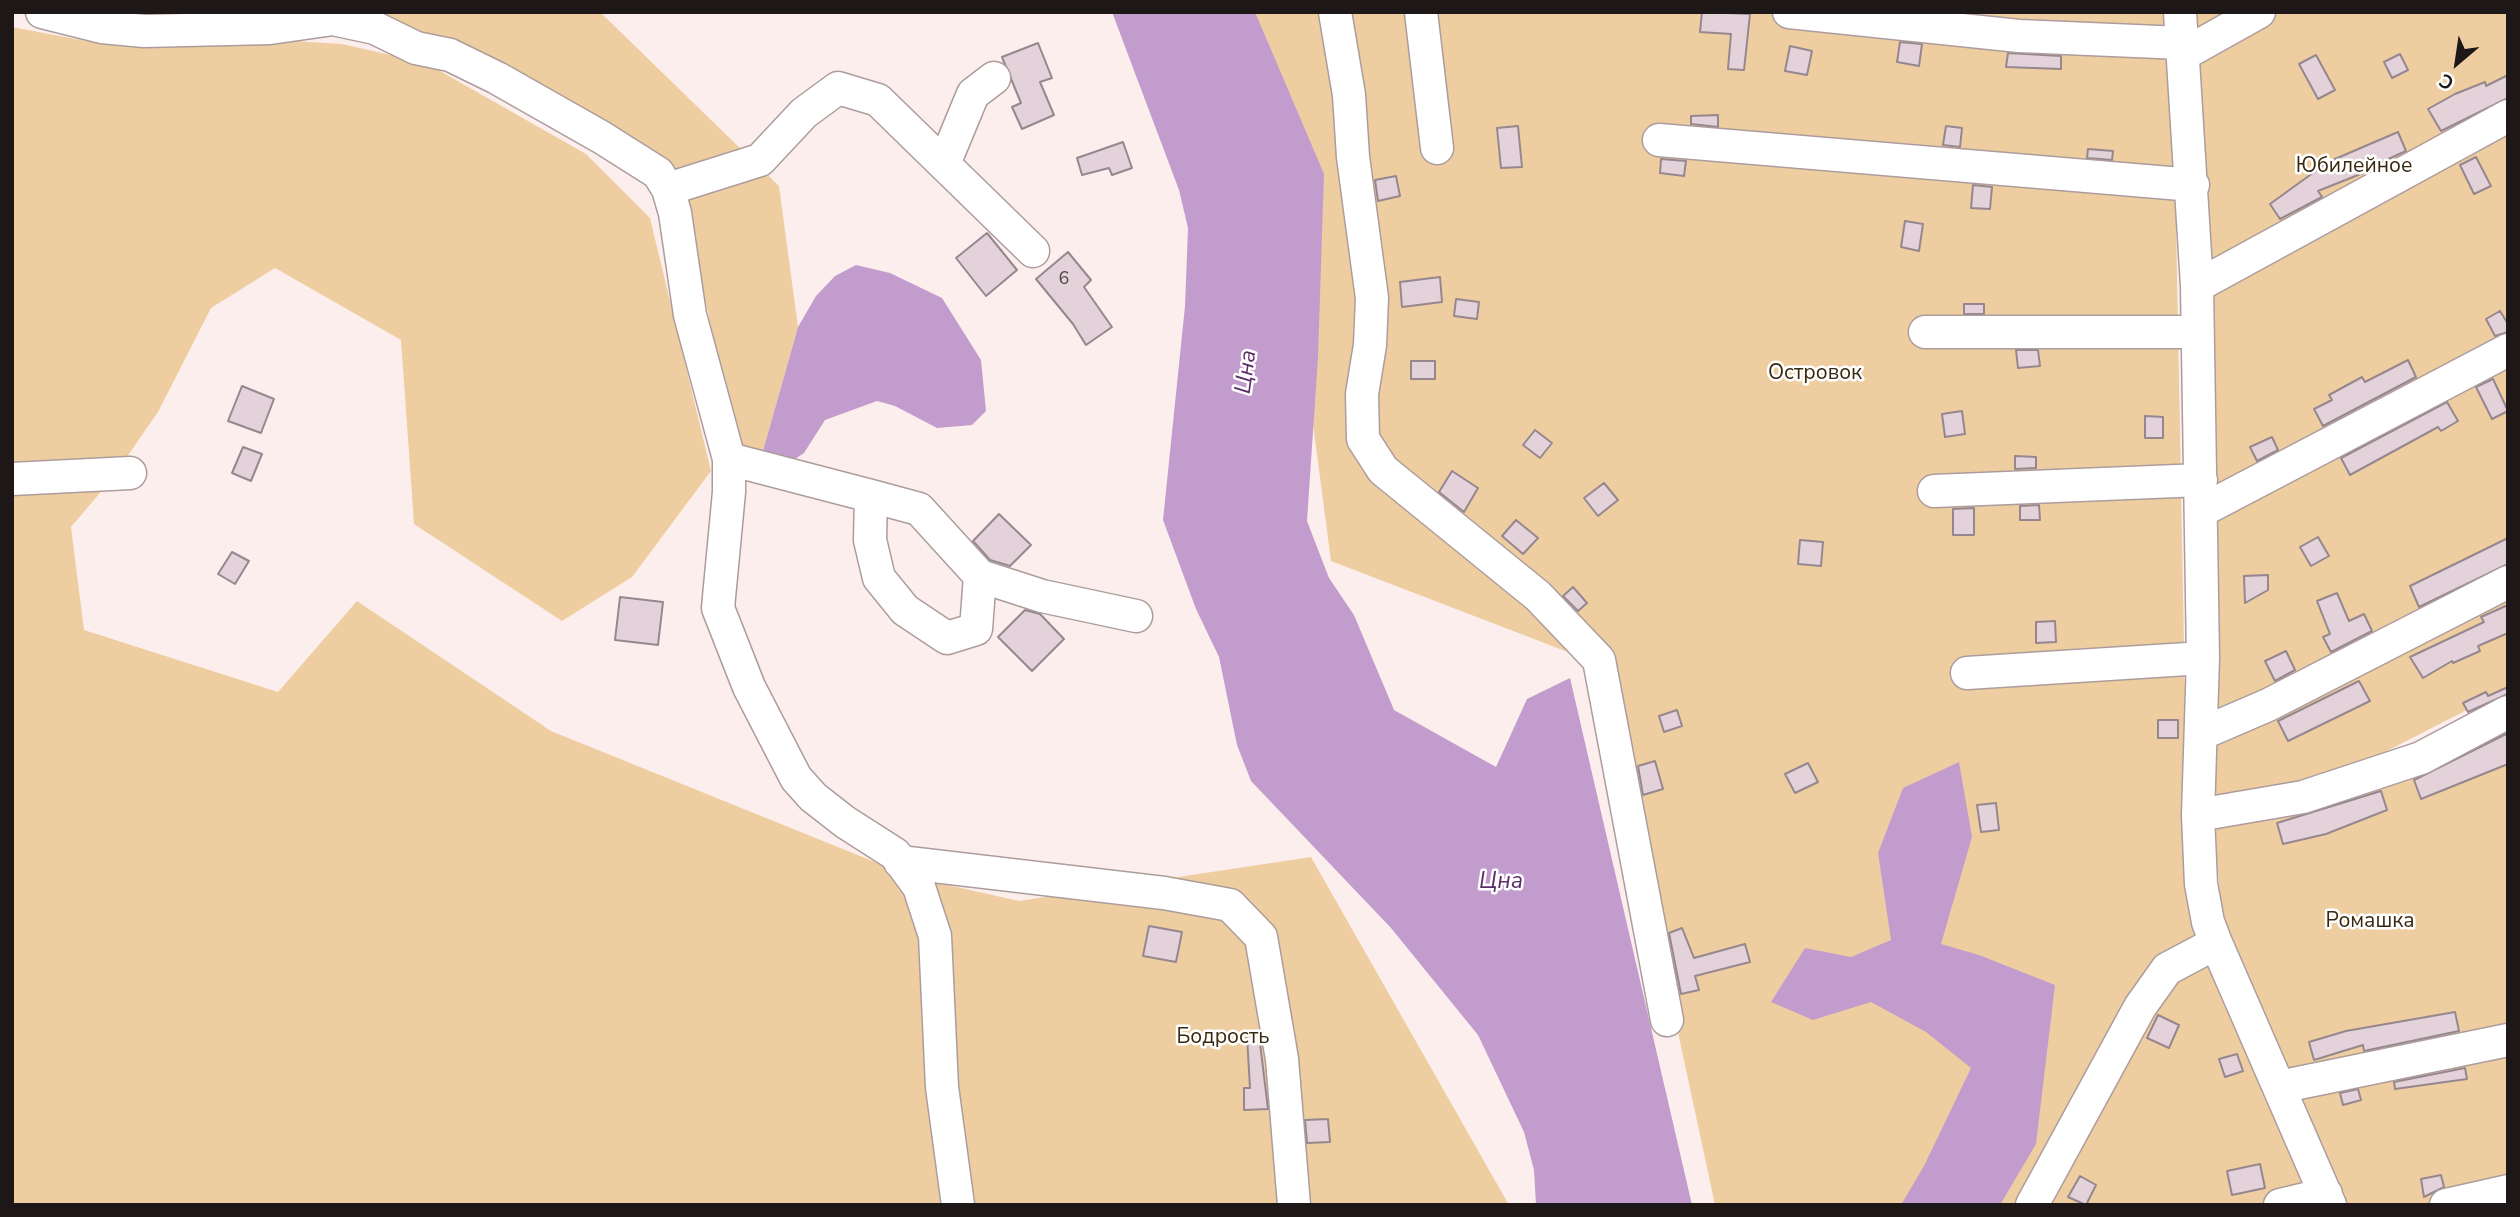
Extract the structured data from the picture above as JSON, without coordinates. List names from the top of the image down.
{
  "water": ["Цна"],
  "parks": [
    "Юбилейное",
    "Островок",
    "Ромашка",
    "Бодрость"
  ],
  "house_numbers": ["6"],
  "north": "bottom left"
}
